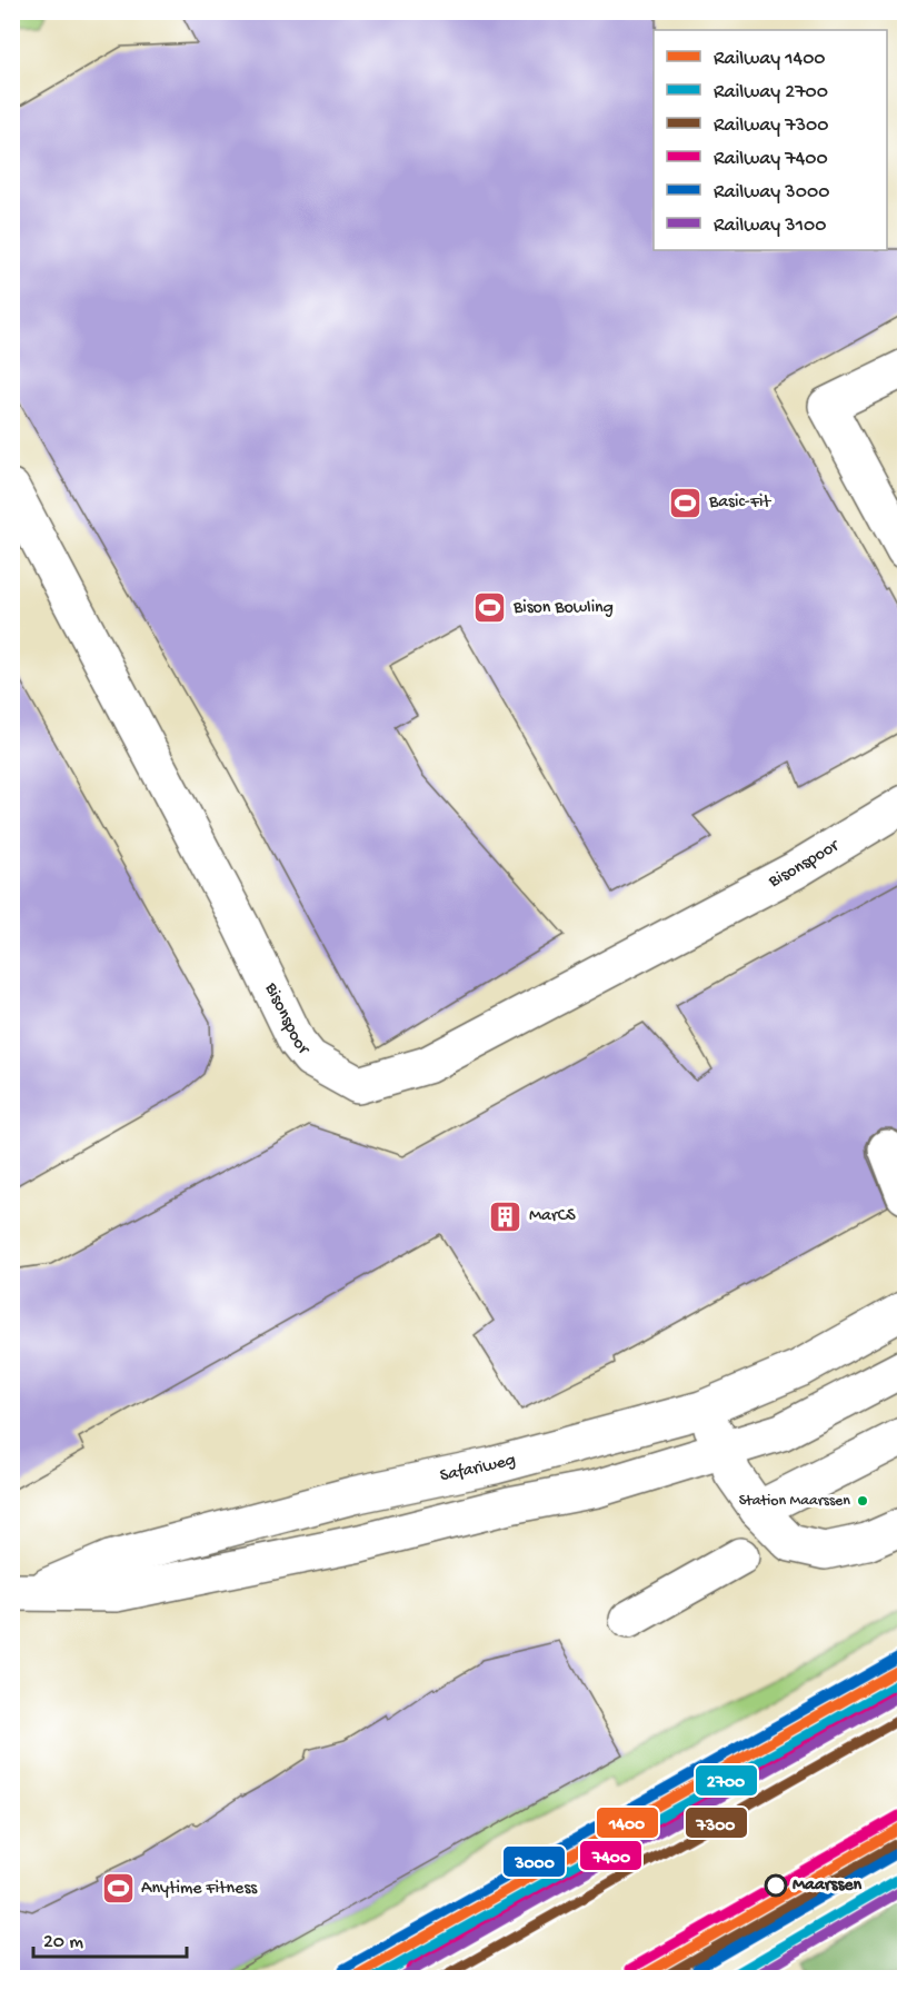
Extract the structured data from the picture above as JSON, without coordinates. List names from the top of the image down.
{
  "streets": {
    "street": ["Bisonspoor", "Safariweg"]
  },
  "places": {
    "sports": ["Basic-Fit", "Bison Bowling", "Anytime Fitness"],
    "building": ["MarCS"],
    "other": ["Station Maarssen", "Maarssen"]
  },
  "lines": [
    "rail line 3000",
    "rail line 1400",
    "rail line 2700",
    "rail line 7400",
    "rail line 3100",
    "rail line 7300"
  ],
  "legend": [
    "Railway 1400",
    "Railway 2700",
    "Railway 7300",
    "Railway 7400",
    "Railway 3000",
    "Railway 3100"
  ],
  "scale_bar": "20 m"
}
